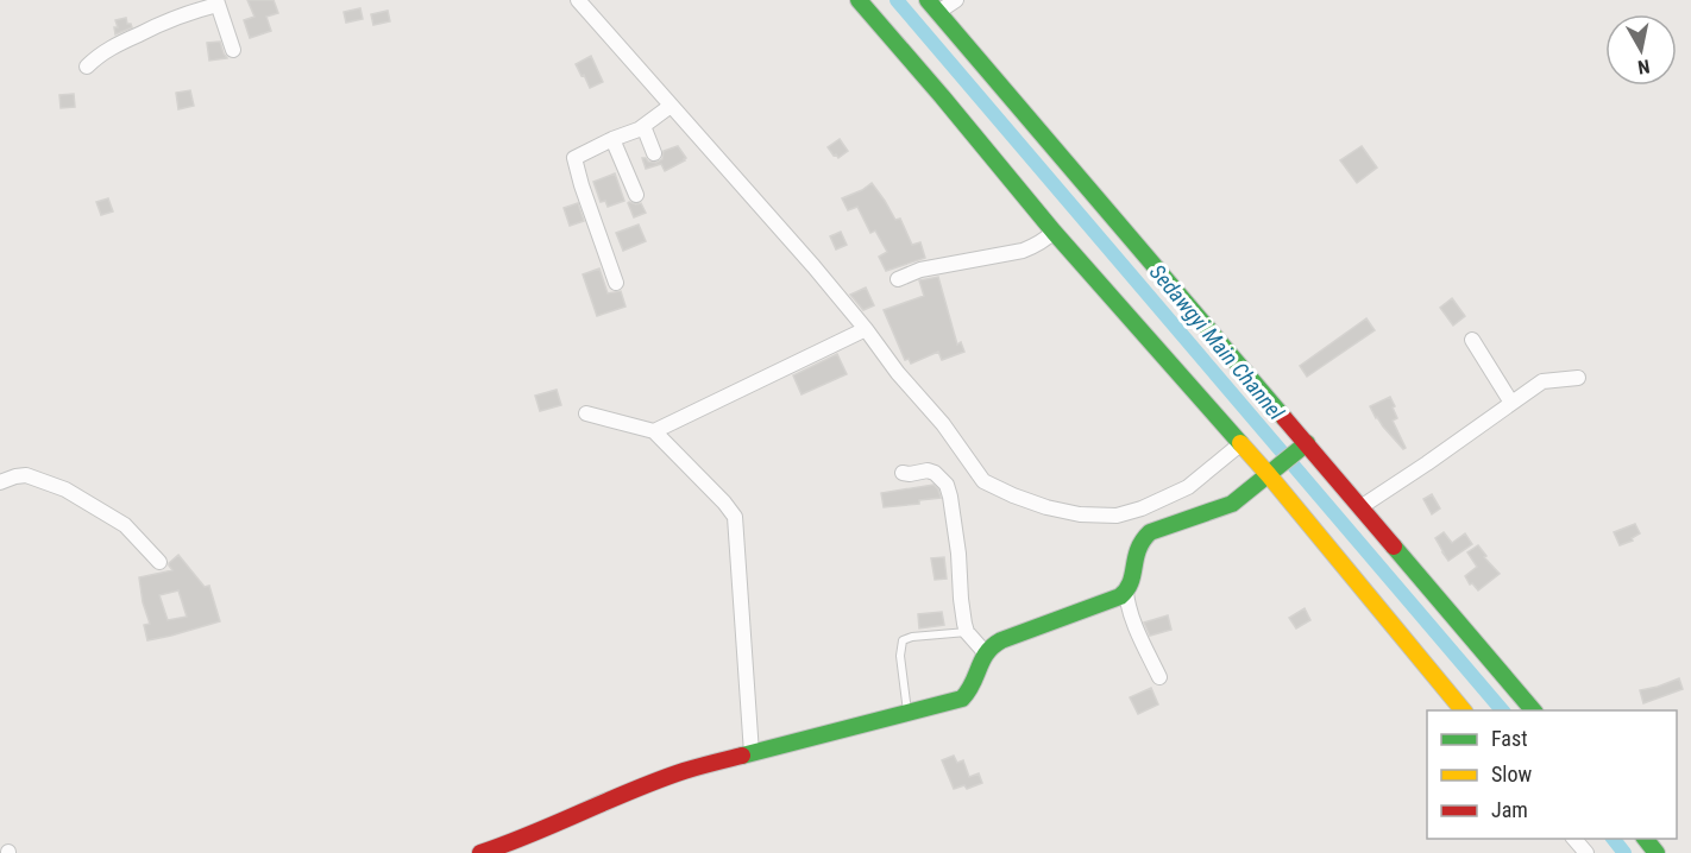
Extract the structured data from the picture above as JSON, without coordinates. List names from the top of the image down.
{
  "water": ["Sedawgyi Main Channel"],
  "legend": ["Fast", "Slow", "Jam"],
  "north": "bottom"
}
